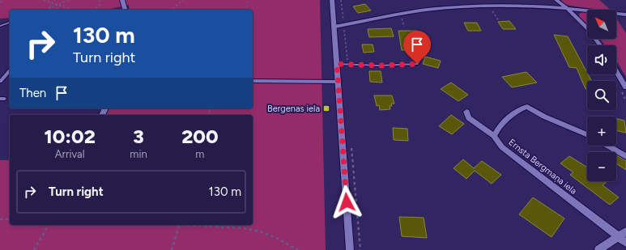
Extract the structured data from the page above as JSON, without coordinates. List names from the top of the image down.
{
  "streets": {
    "street": ["Ernsta Bergmaņa iela"]
  },
  "places": {
    "transit": ["Bergenas iela"]
  },
  "north": "top left",
  "page": {
    "map_buttons": ["+", "−"],
    "turn": ["130 m", "Turn right"],
    "then": "Then",
    "eta": [
      "10:02",
      "Arrival",
      "3",
      "min",
      "200",
      "m"
    ],
    "list": [
      {
        "name": "Turn right",
        "value": "130 m"
      }
    ]
  }
}
